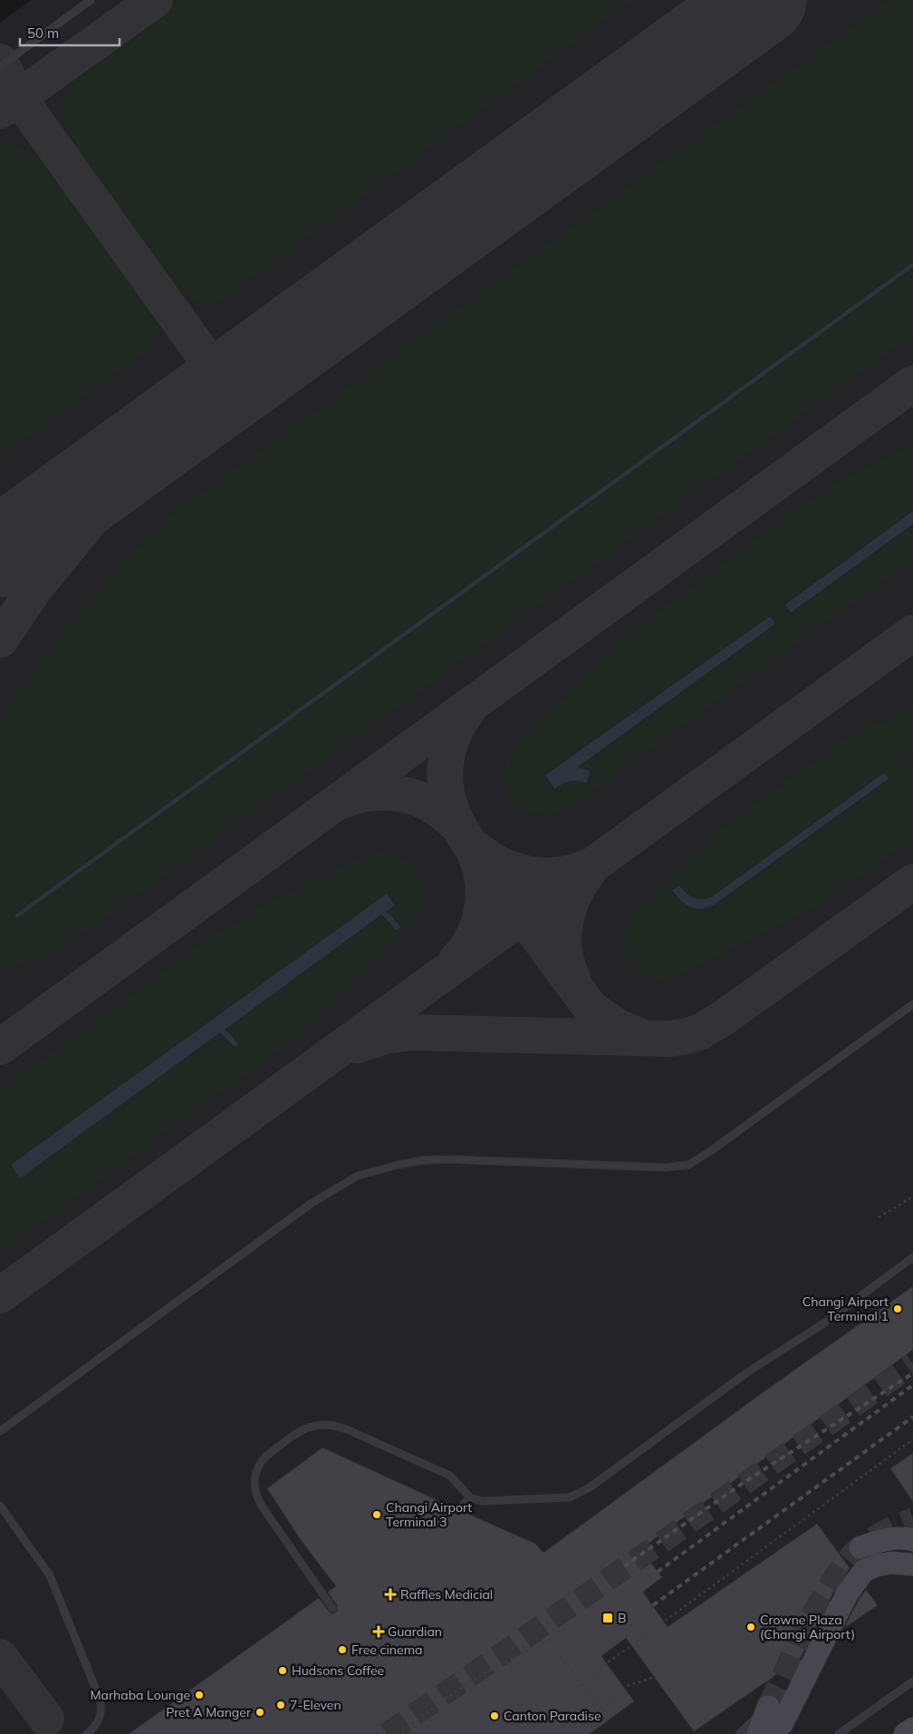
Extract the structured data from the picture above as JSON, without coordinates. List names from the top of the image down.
{
  "places": {
    "other": [
      "Changi Airport Terminal 1",
      "Changi Airport Terminal 3",
      "Crowne Plaza (Changi Airport)",
      "Free cinema",
      "Hudsons Coffee",
      "Marhaba Lounge",
      "7-Eleven",
      "Pret A Manger",
      "Canton Paradise"
    ],
    "health": ["Raffles Medicial", "Guardian"],
    "transit": ["B"]
  },
  "scale_bar": "50 m"
}
